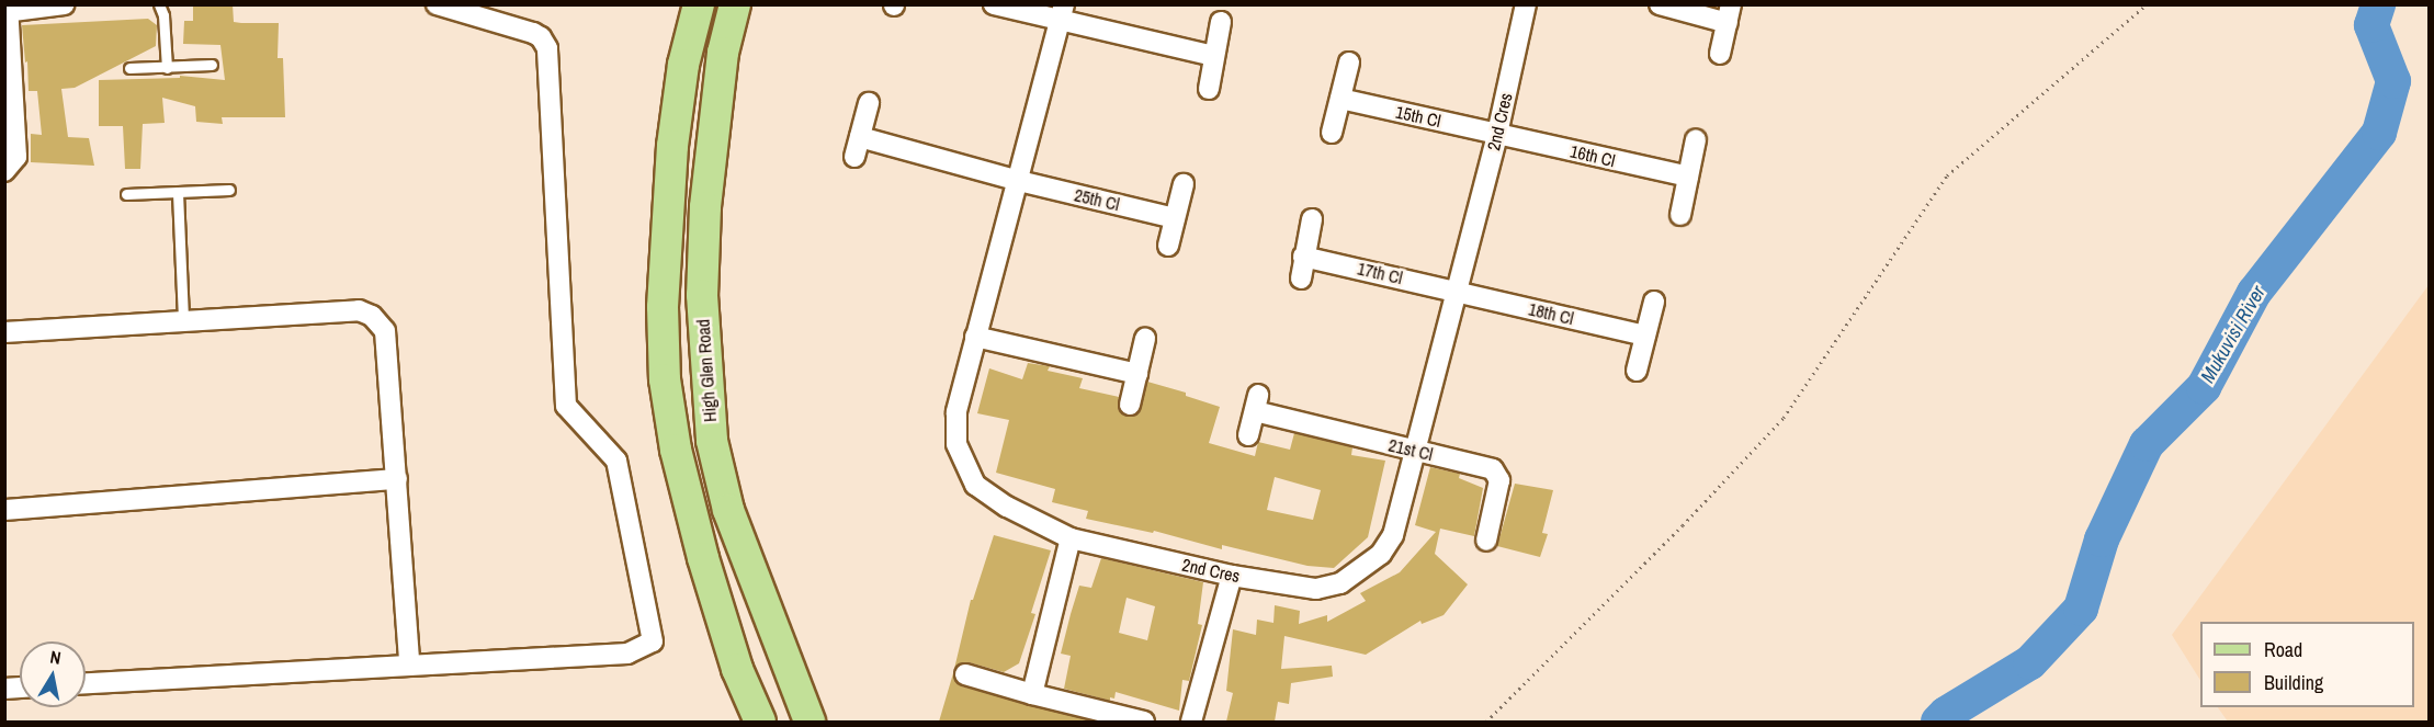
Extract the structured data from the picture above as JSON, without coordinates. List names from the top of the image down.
{
  "streets": {
    "main road": ["High Glen Road"],
    "street": [
      "15th Cl",
      "2nd Cres",
      "16th Cl",
      "25th Cl",
      "17th Cl",
      "18th Cl",
      "21st Cl"
    ]
  },
  "crossings": [
    ["15th Cl", "2nd Cres"],
    ["15th Cl", "16th Cl"],
    ["2nd Cres", "16th Cl"],
    ["2nd Cres", "25th Cl"],
    ["2nd Cres", "17th Cl"],
    ["2nd Cres", "18th Cl"],
    ["2nd Cres", "21st Cl"],
    ["17th Cl", "18th Cl"]
  ],
  "water": ["Mukuvisi River"],
  "legend": ["Road", "Building"],
  "north": "top"
}
